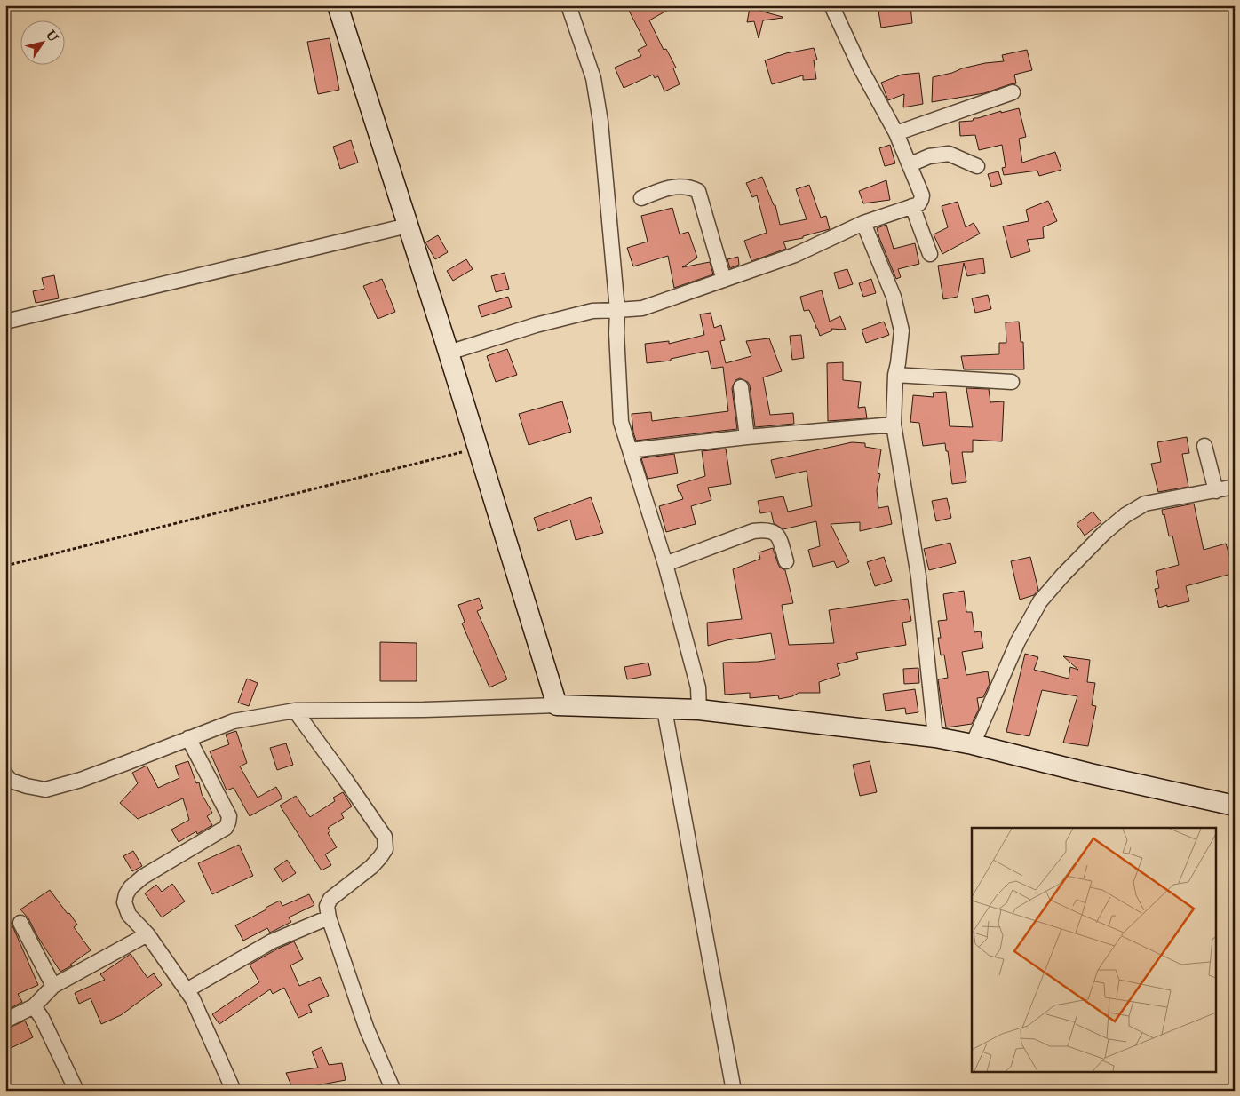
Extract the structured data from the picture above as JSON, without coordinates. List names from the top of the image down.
{
  "north": "top right"
}
